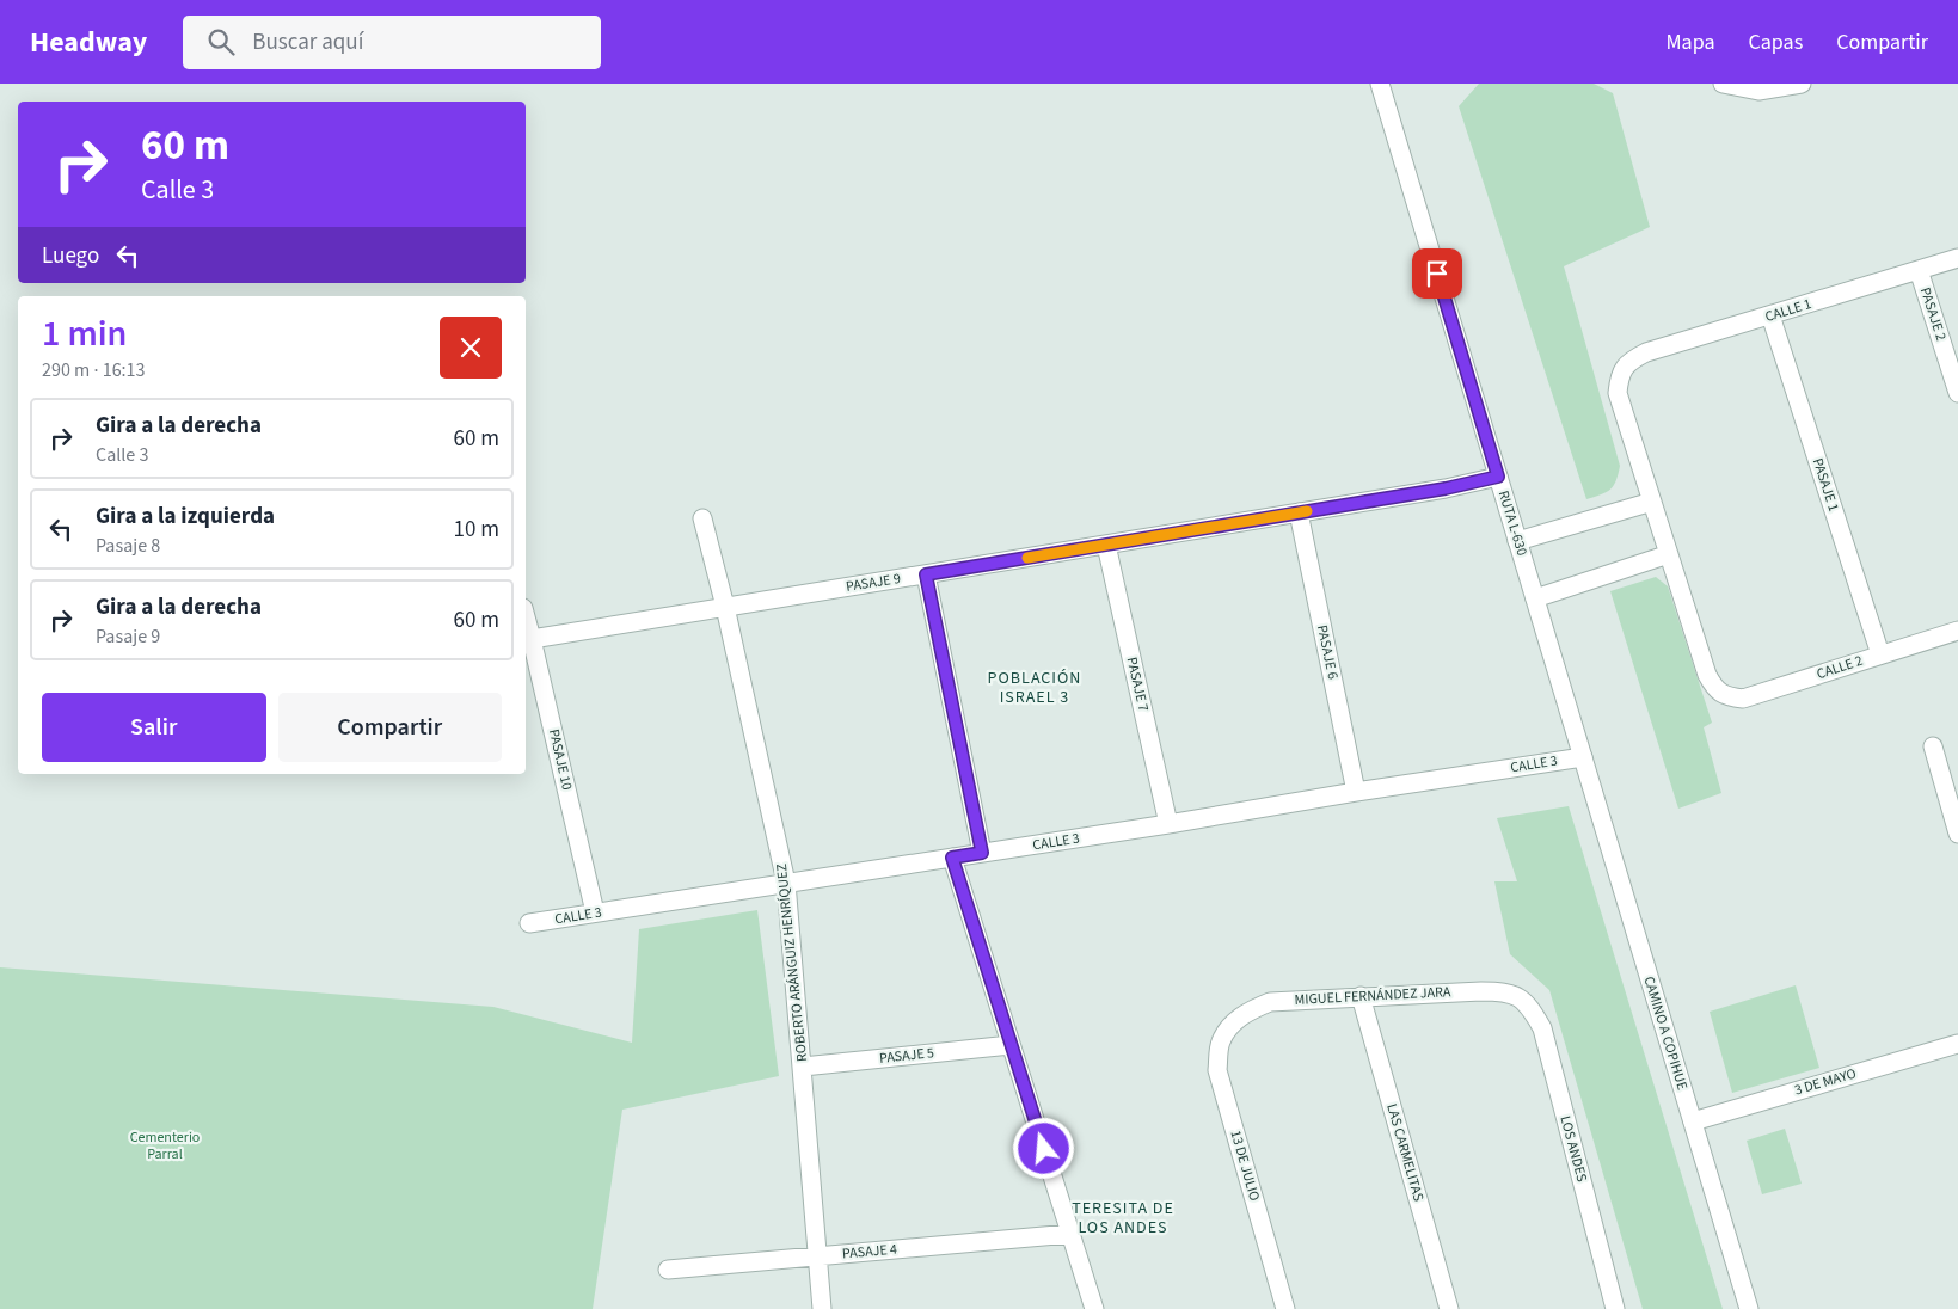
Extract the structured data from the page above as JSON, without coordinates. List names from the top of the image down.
{
  "streets": {
    "street": [
      "CALLE 1",
      "PASAJE 2",
      "PASAJE 1",
      "RUTA L-630",
      "PASAJE 9",
      "PASAJE 6",
      "CALLE 2",
      "PASAJE 7",
      "PASAJE 10",
      "CALLE 3",
      "ROBERTO ARÁNGUIZ HENRÍQUEZ",
      "MIGUEL FERNÁNDEZ JARA",
      "CAMINO A COPIHUE",
      "PASAJE 5",
      "3 DE MAYO",
      "LOS ANDES",
      "LAS CARMELITAS",
      "13 DE JULIO",
      "PASAJE 4"
    ]
  },
  "crossings": [
    ["CALLE 1", "PASAJE 2"],
    ["CALLE 1", "PASAJE 1"],
    ["PASAJE 1", "CALLE 2"],
    ["RUTA L-630", "PASAJE 9"],
    ["RUTA L-630", "CALLE 3"],
    ["RUTA L-630", "CAMINO A COPIHUE"],
    ["PASAJE 9", "PASAJE 6"],
    ["PASAJE 9", "PASAJE 7"],
    ["PASAJE 9", "PASAJE 10"],
    ["PASAJE 9", "ROBERTO ARÁNGUIZ HENRÍQUEZ"],
    ["PASAJE 6", "CALLE 3"],
    ["PASAJE 7", "CALLE 3"],
    ["PASAJE 10", "CALLE 3"],
    ["CALLE 3", "ROBERTO ARÁNGUIZ HENRÍQUEZ"],
    ["CALLE 3", "CAMINO A COPIHUE"],
    ["ROBERTO ARÁNGUIZ HENRÍQUEZ", "PASAJE 5"],
    ["ROBERTO ARÁNGUIZ HENRÍQUEZ", "PASAJE 4"],
    ["MIGUEL FERNÁNDEZ JARA", "LOS ANDES"],
    ["MIGUEL FERNÁNDEZ JARA", "LAS CARMELITAS"],
    ["MIGUEL FERNÁNDEZ JARA", "13 DE JULIO"],
    ["CAMINO A COPIHUE", "3 DE MAYO"]
  ],
  "districts": ["POBLACIÓN ISRAEL 3", "TERESITA DE LOS ANDES"],
  "parks": ["Cementerio Parral"],
  "page": {
    "header": "Headway",
    "search": "Buscar aquí",
    "nav": ["Mapa", "Capas", "Compartir"],
    "turn": ["60 m", "Calle 3"],
    "then": "Luego",
    "heading": ["1 min", "290 m · 16:13"],
    "list": [
      {
        "name": "Gira a la derecha",
        "note": "Calle 3",
        "value": "60 m"
      },
      {
        "name": "Gira a la izquierda",
        "note": "Pasaje 8",
        "value": "10 m"
      },
      {
        "name": "Gira a la derecha",
        "note": "Pasaje 9",
        "value": "60 m"
      }
    ],
    "buttons": ["Salir", "Compartir"]
  }
}
